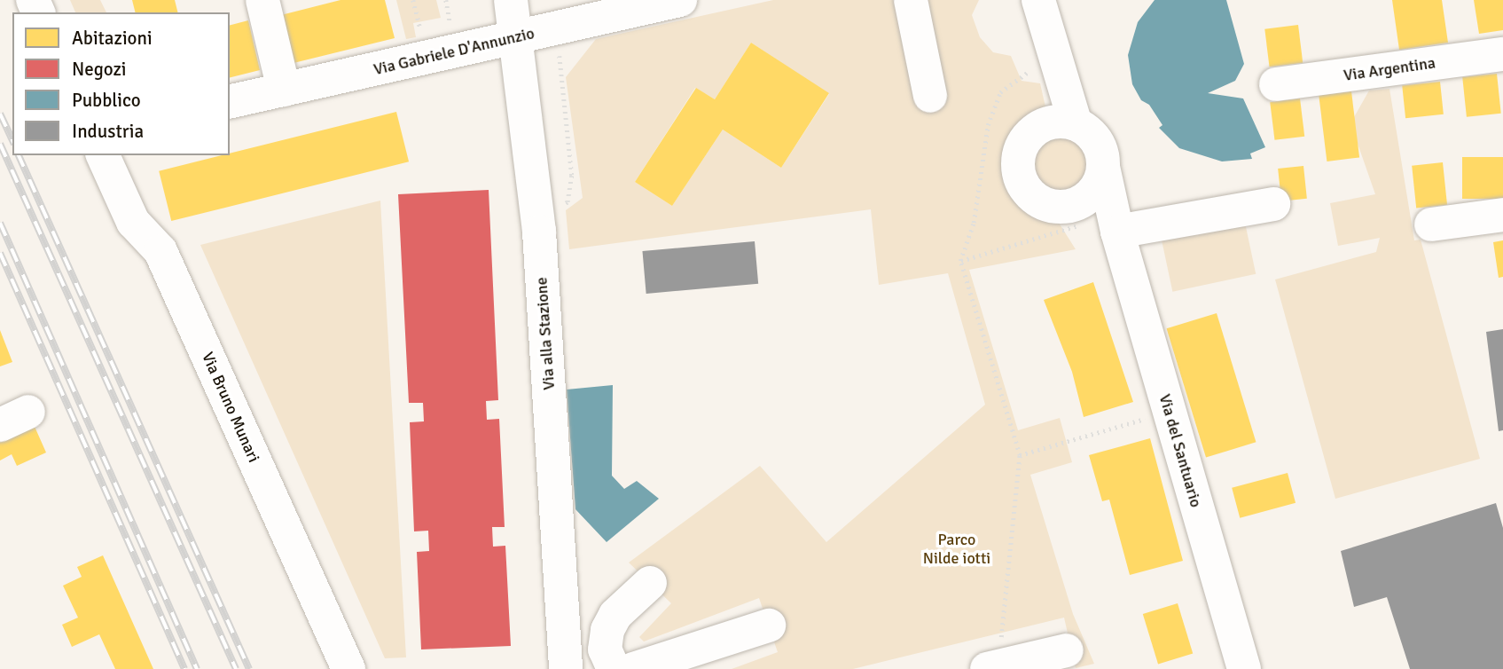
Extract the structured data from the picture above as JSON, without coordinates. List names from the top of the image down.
{
  "streets": {
    "street": [
      "Via Gabriele D'Annunzio",
      "Via Argentina",
      "Via alla Stazione",
      "Via Bruno Munari",
      "Via del Santuario"
    ]
  },
  "crossings": [
    ["Via Gabriele D'Annunzio", "Via alla Stazione"]
  ],
  "parks": ["Parco Nilde iotti"],
  "legend": [
    "Abitazioni",
    "Negozi",
    "Pubblico",
    "Industria"
  ]
}
